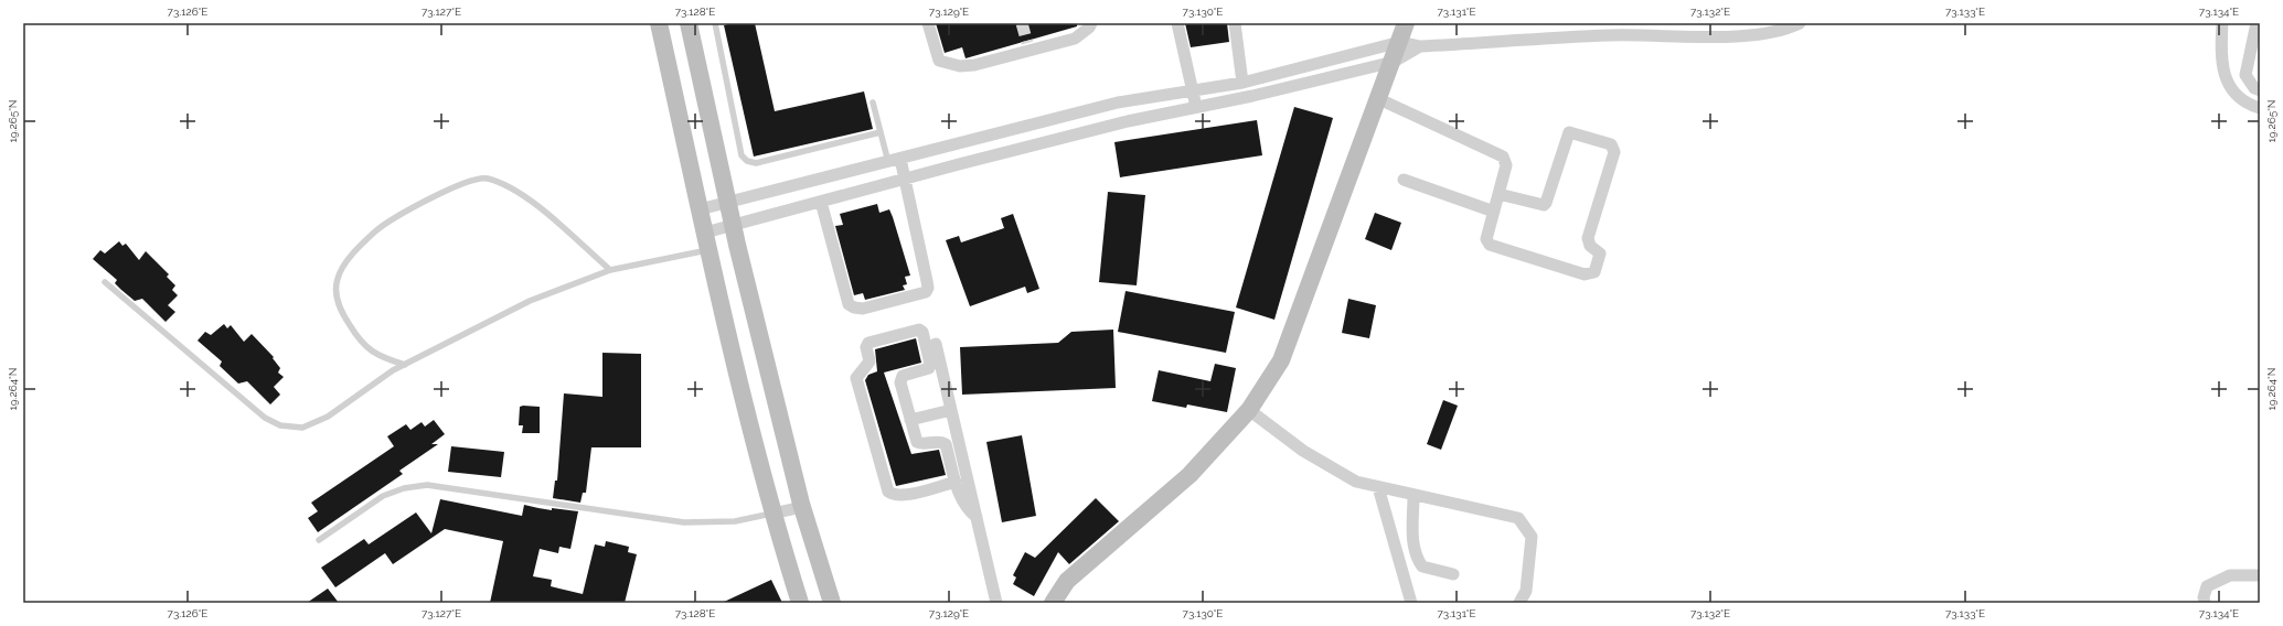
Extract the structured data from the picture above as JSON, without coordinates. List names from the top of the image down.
{
  "coordinates": [
    "73.126°E",
    "73.127°E",
    "73.128°E",
    "73.129°E",
    "73.130°E",
    "73.131°E",
    "73.132°E",
    "73.133°E",
    "73.134°E",
    "19.265°N",
    "19.264°N"
  ]
}
